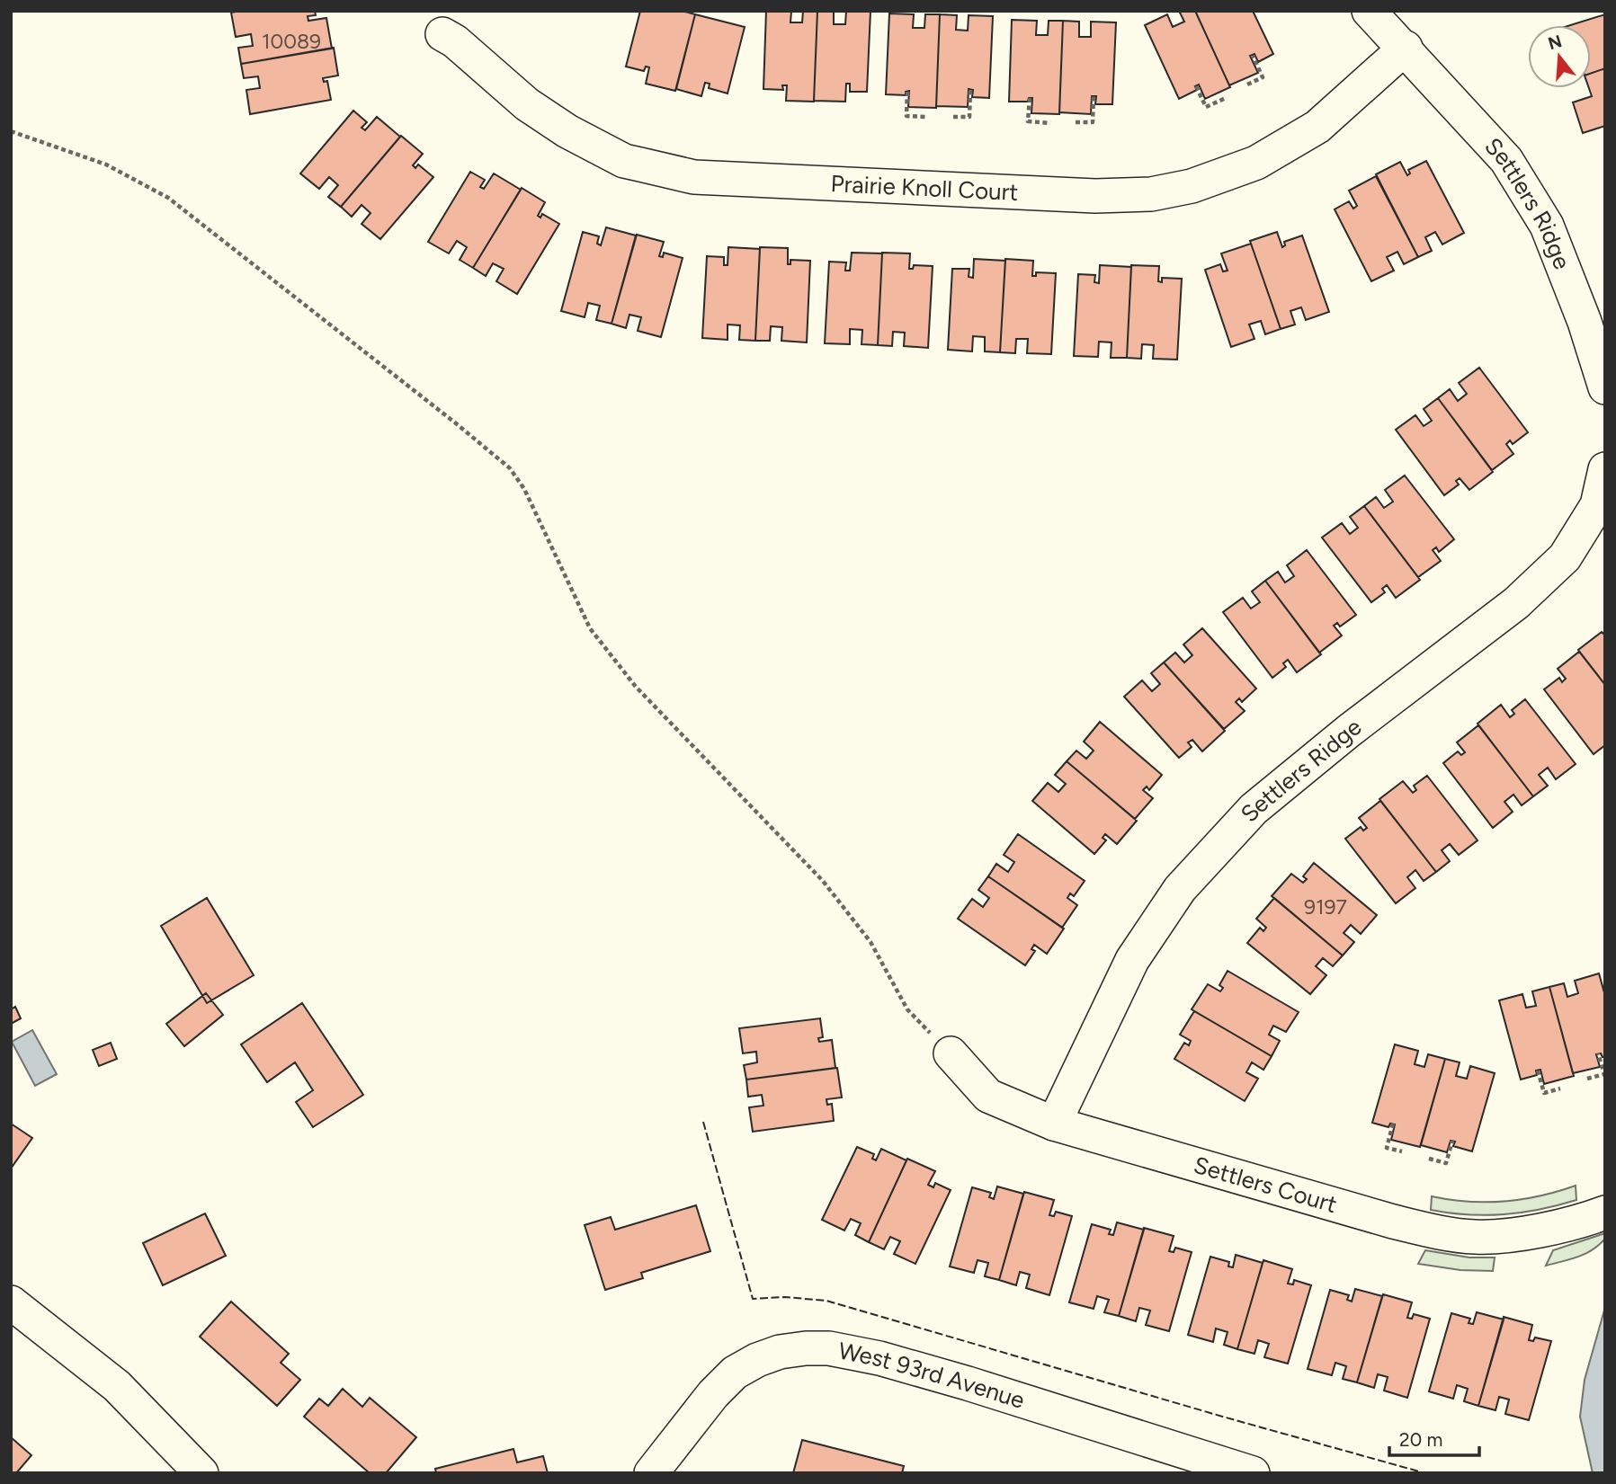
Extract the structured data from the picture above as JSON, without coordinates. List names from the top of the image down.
{
  "streets": {
    "street": [
      "Prairie Knoll Court",
      "Settlers Ridge",
      "Settlers Court",
      "West 93rd Avenue"
    ]
  },
  "crossings": [
    ["Prairie Knoll Court", "Settlers Ridge"],
    ["Settlers Ridge", "Settlers Court"]
  ],
  "house_numbers": ["10089", "9197"],
  "scale_bar": "20 m",
  "north": "top"
}
